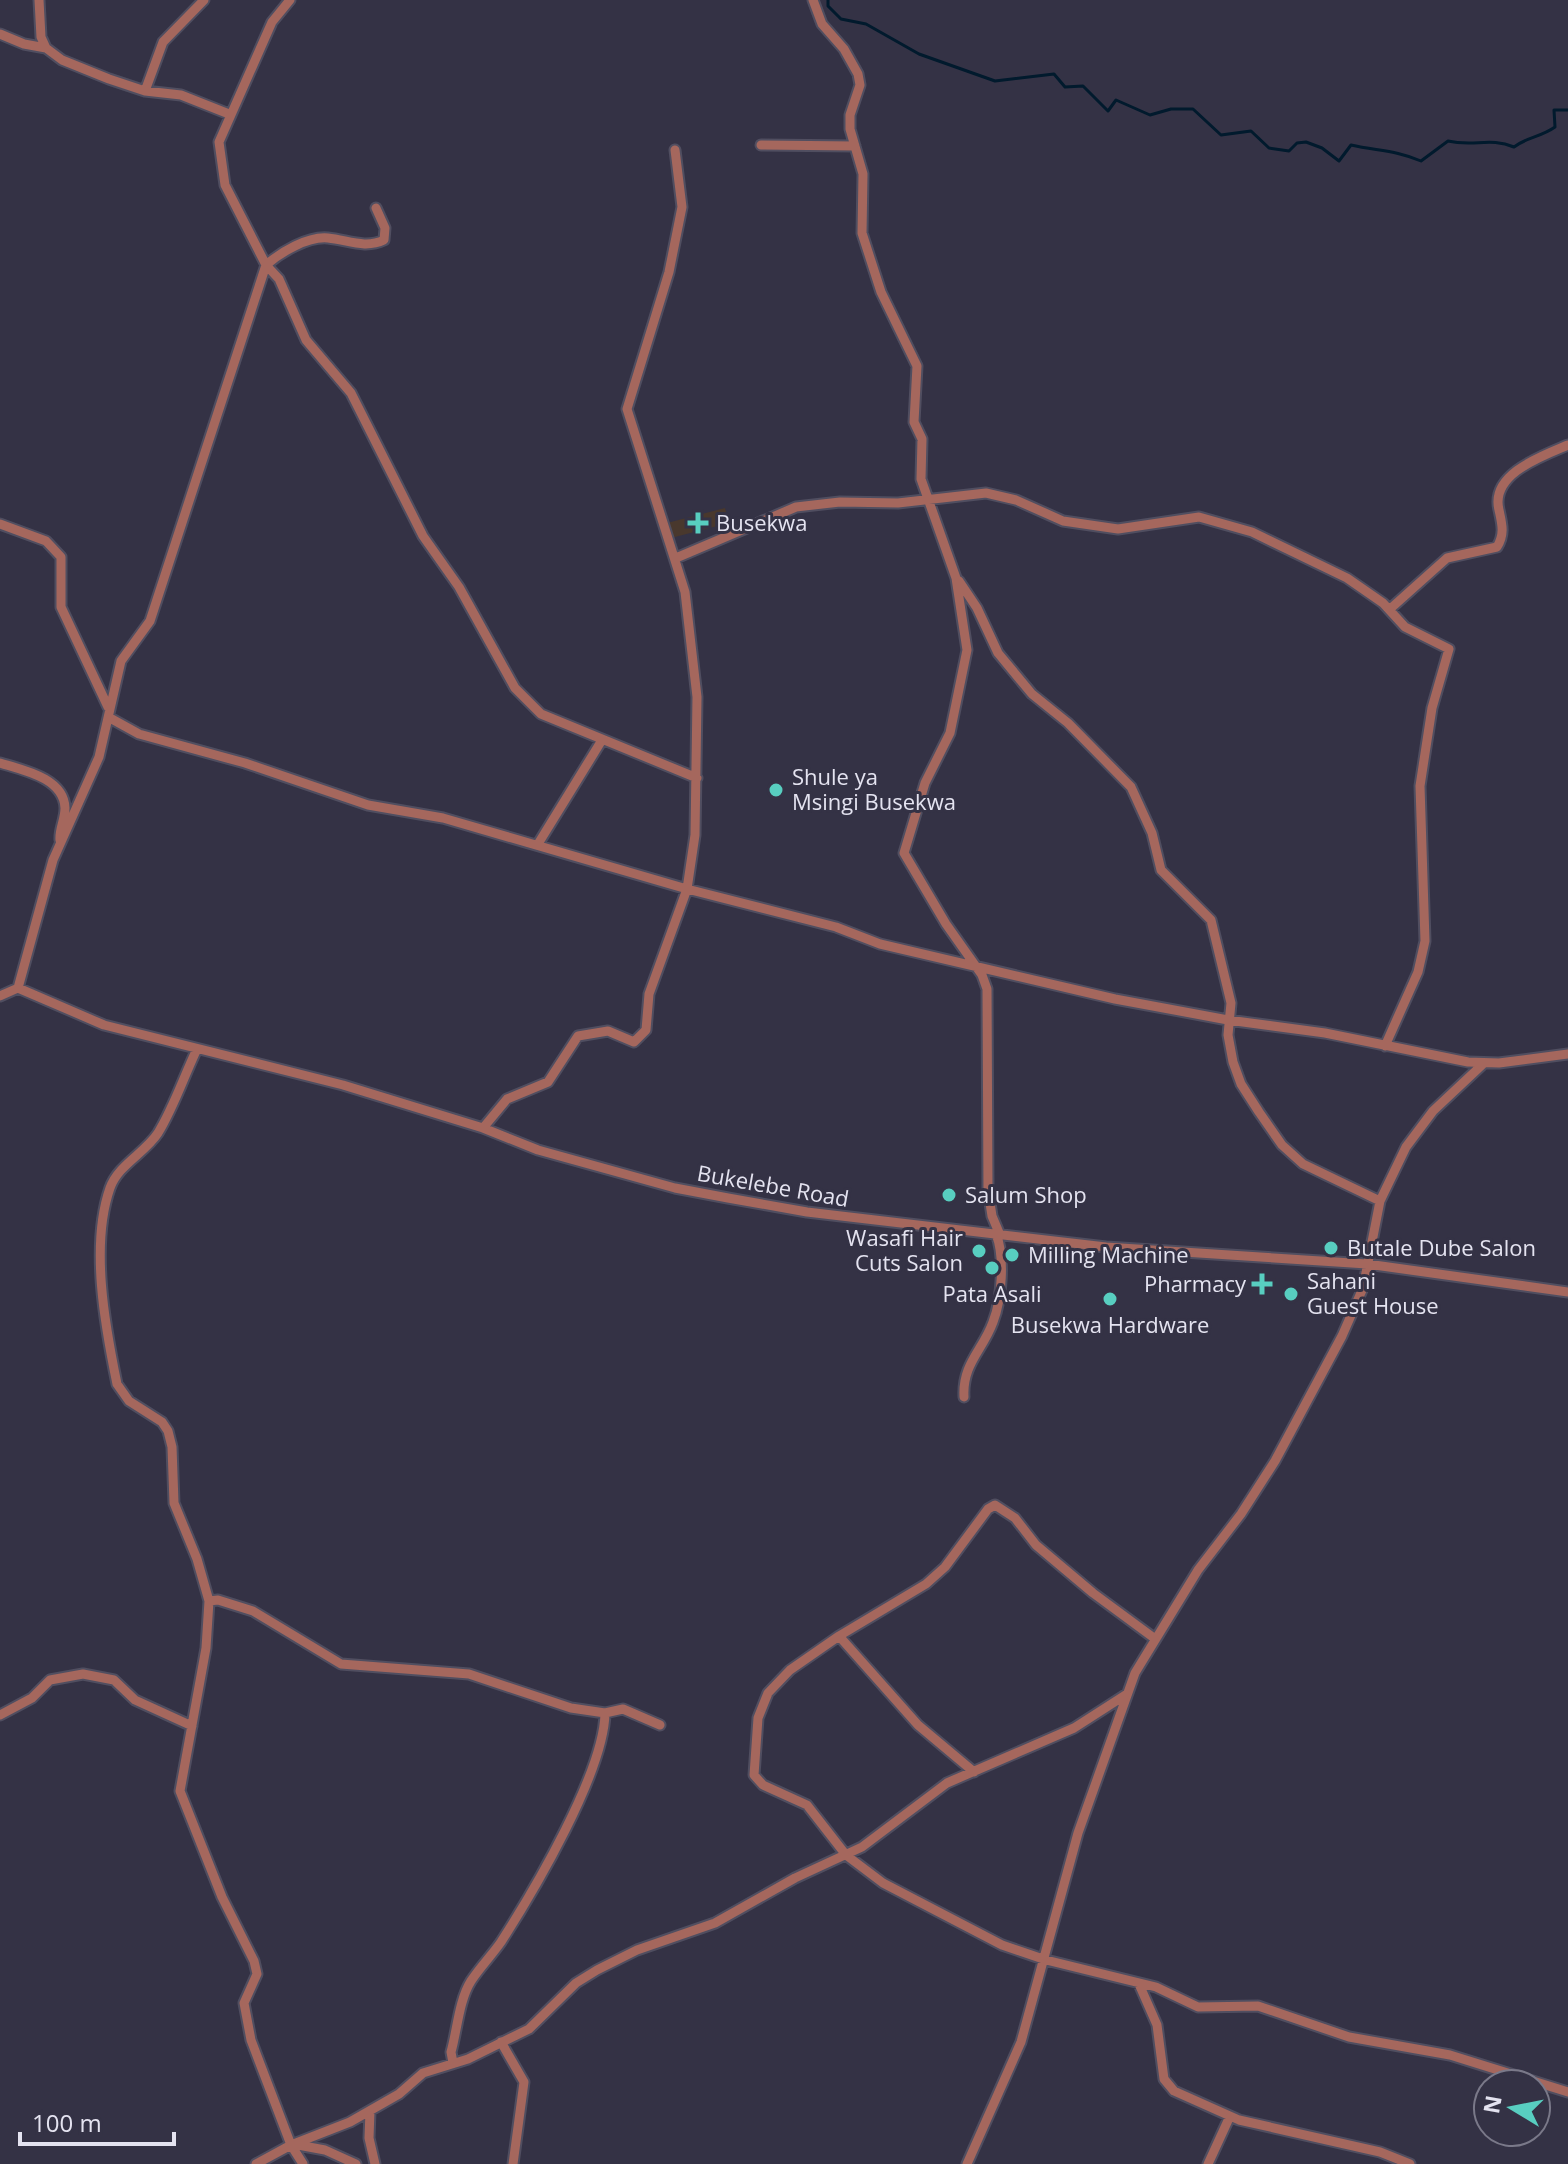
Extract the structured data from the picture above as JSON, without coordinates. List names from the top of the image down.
{
  "streets": {
    "street": ["Bukelebe Road"]
  },
  "places": {
    "health": ["Busekwa", "Pharmacy"],
    "other": [
      "Shule ya Msingi Busekwa",
      "Salum Shop",
      "Butale Dube Salon",
      "Wasafi Hair Cuts Salon",
      "Milling Machine",
      "Pata Asali",
      "Sahani Guest House",
      "Busekwa Hardware"
    ]
  },
  "scale_bar": "100 m",
  "north": "left"
}
